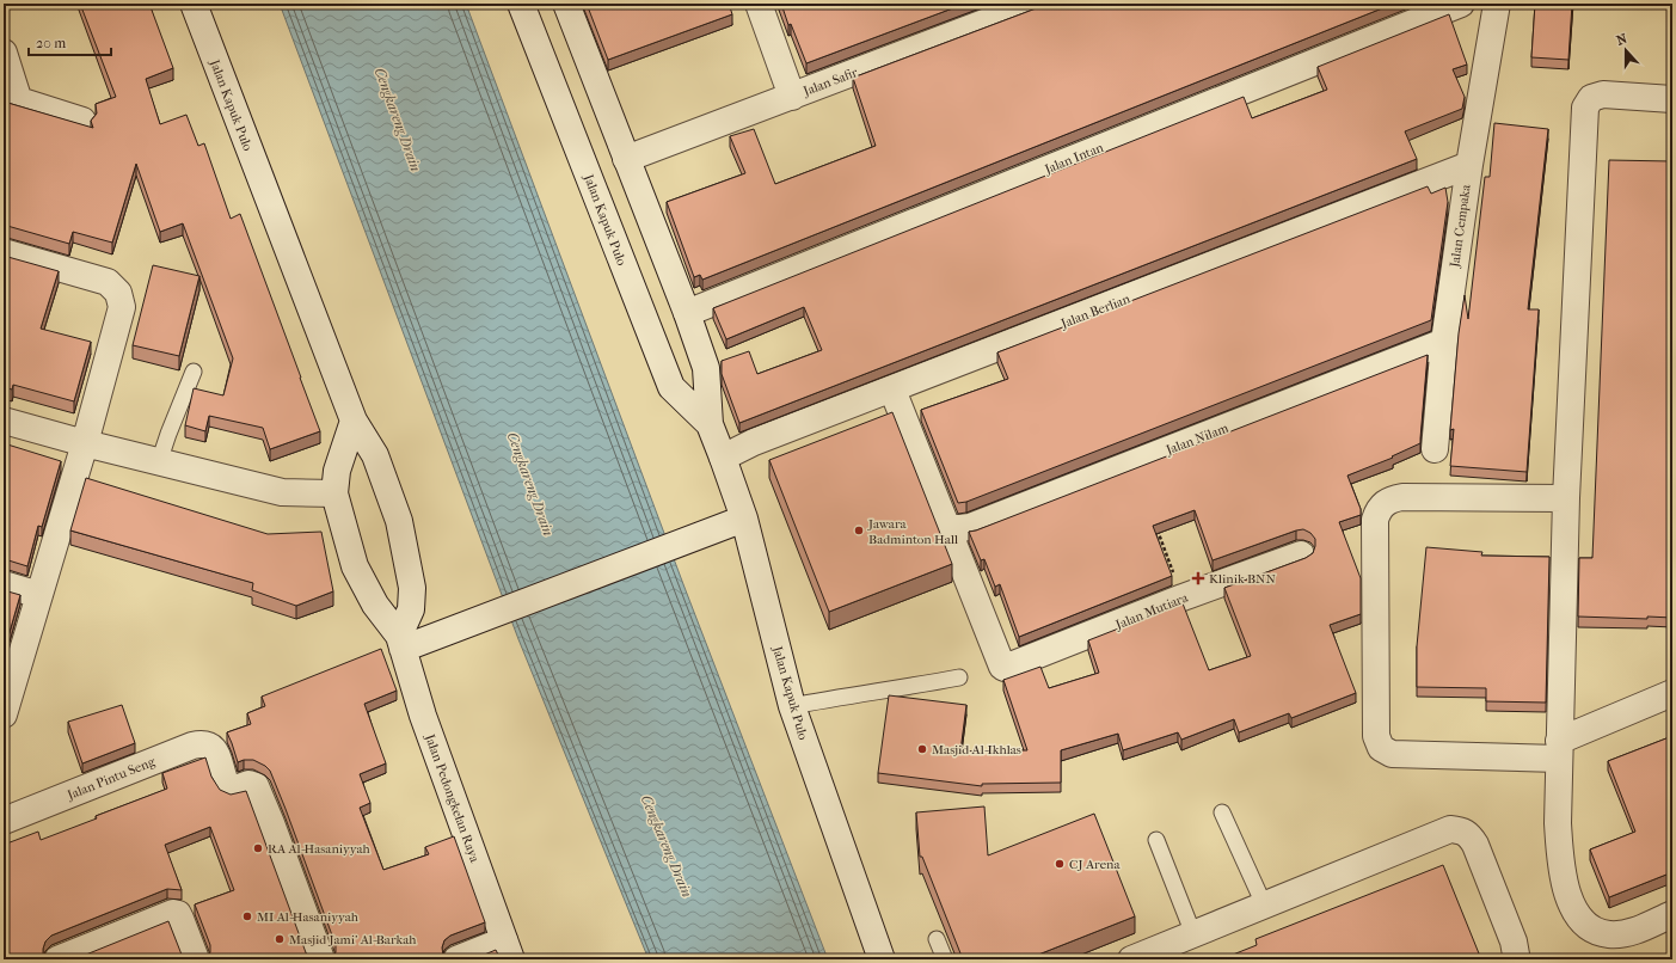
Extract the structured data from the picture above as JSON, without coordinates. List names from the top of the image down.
{
  "streets": {
    "street": [
      "Jalan Safir",
      "Jalan Kapuk Pulo",
      "Jalan Intan",
      "Jalan Cempaka",
      "Jalan Berlian",
      "Jalan Nilam",
      "Jalan Mutiara",
      "Jalan Pintu Seng",
      "Jalan Pedongkelan Raya"
    ]
  },
  "crossings": [
    ["Jalan Safir", "Jalan Kapuk Pulo"],
    ["Jalan Kapuk Pulo", "Jalan Intan"],
    ["Jalan Kapuk Pulo", "Jalan Berlian"],
    ["Jalan Kapuk Pulo", "Jalan Pedongkelan Raya"],
    ["Jalan Cempaka", "Jalan Berlian"],
    ["Jalan Cempaka", "Jalan Nilam"],
    ["Jalan Nilam", "Jalan Mutiara"]
  ],
  "water": ["Cengkareng Drain"],
  "places": {
    "other": [
      "Jawara Badminton Hall",
      "Masjid Al-Ikhlas",
      "RA Al-Hasaniyyah",
      "CJ Arena",
      "MI Al-Hasaniyyah",
      "Masjid Jami' Al-Barkah"
    ],
    "health": ["Klinik BNN"]
  },
  "scale_bar": "20 m",
  "north": "top"
}
